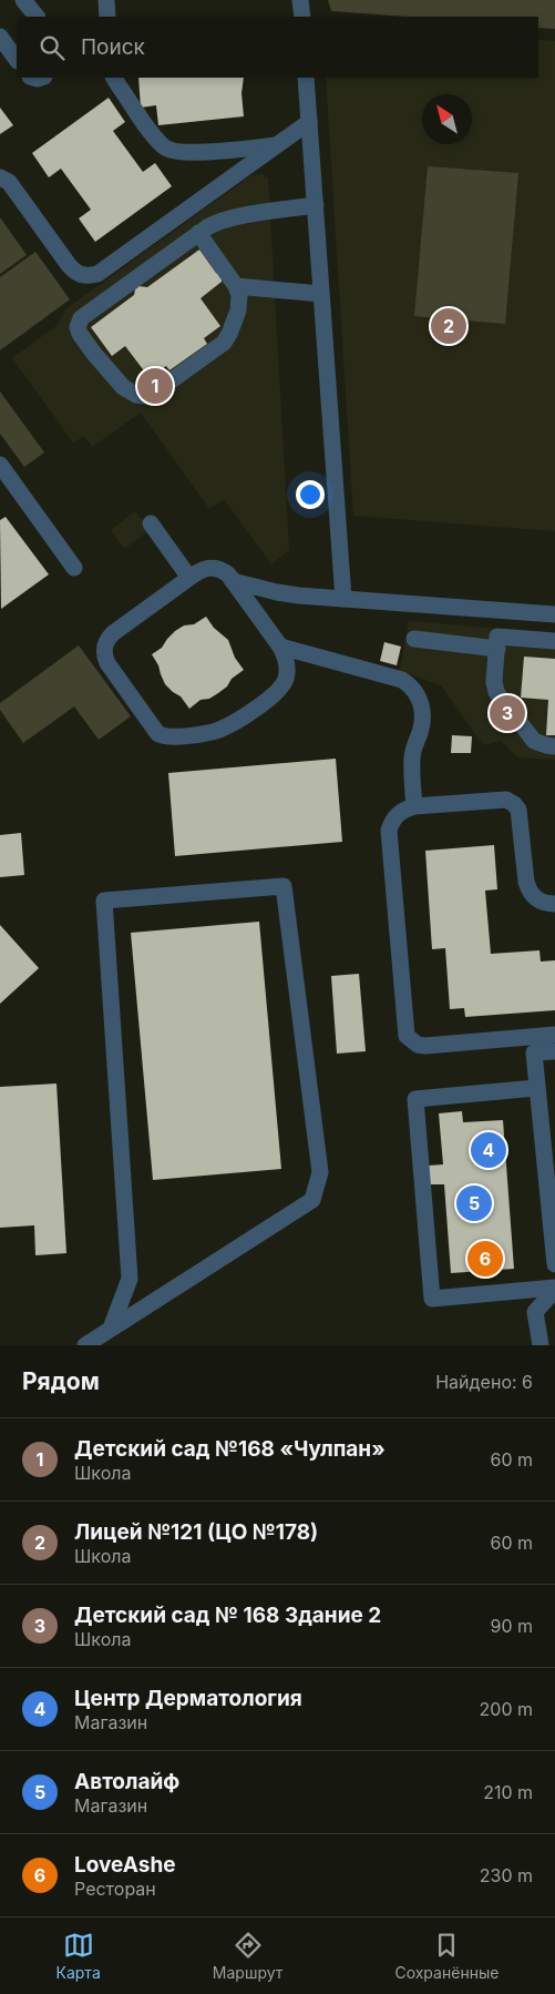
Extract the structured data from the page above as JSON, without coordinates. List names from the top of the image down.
{
  "north": "top left",
  "page": {
    "search": "Поиск",
    "pins": [
      "2",
      "1",
      "3",
      "4",
      "5",
      "6"
    ],
    "heading": ["Рядом", "Найдено: 6"],
    "list": [
      {
        "mark": "1",
        "name": "Детский сад №168 «Чулпан»",
        "note": "Школа",
        "value": "60 m"
      },
      {
        "mark": "2",
        "name": "Лицей №121 (ЦО №178)",
        "note": "Школа",
        "value": "60 m"
      },
      {
        "mark": "3",
        "name": "Детский сад № 168 Здание 2",
        "note": "Школа",
        "value": "90 m"
      },
      {
        "mark": "4",
        "name": "Центр Дерматология",
        "note": "Магазин",
        "value": "200 m"
      },
      {
        "mark": "5",
        "name": "Автолайф",
        "note": "Магазин",
        "value": "210 m"
      },
      {
        "mark": "6",
        "name": "LoveAshe",
        "note": "Ресторан",
        "value": "230 m"
      }
    ],
    "nav": ["Карта", "Маршрут", "Сохранённые"]
  }
}
